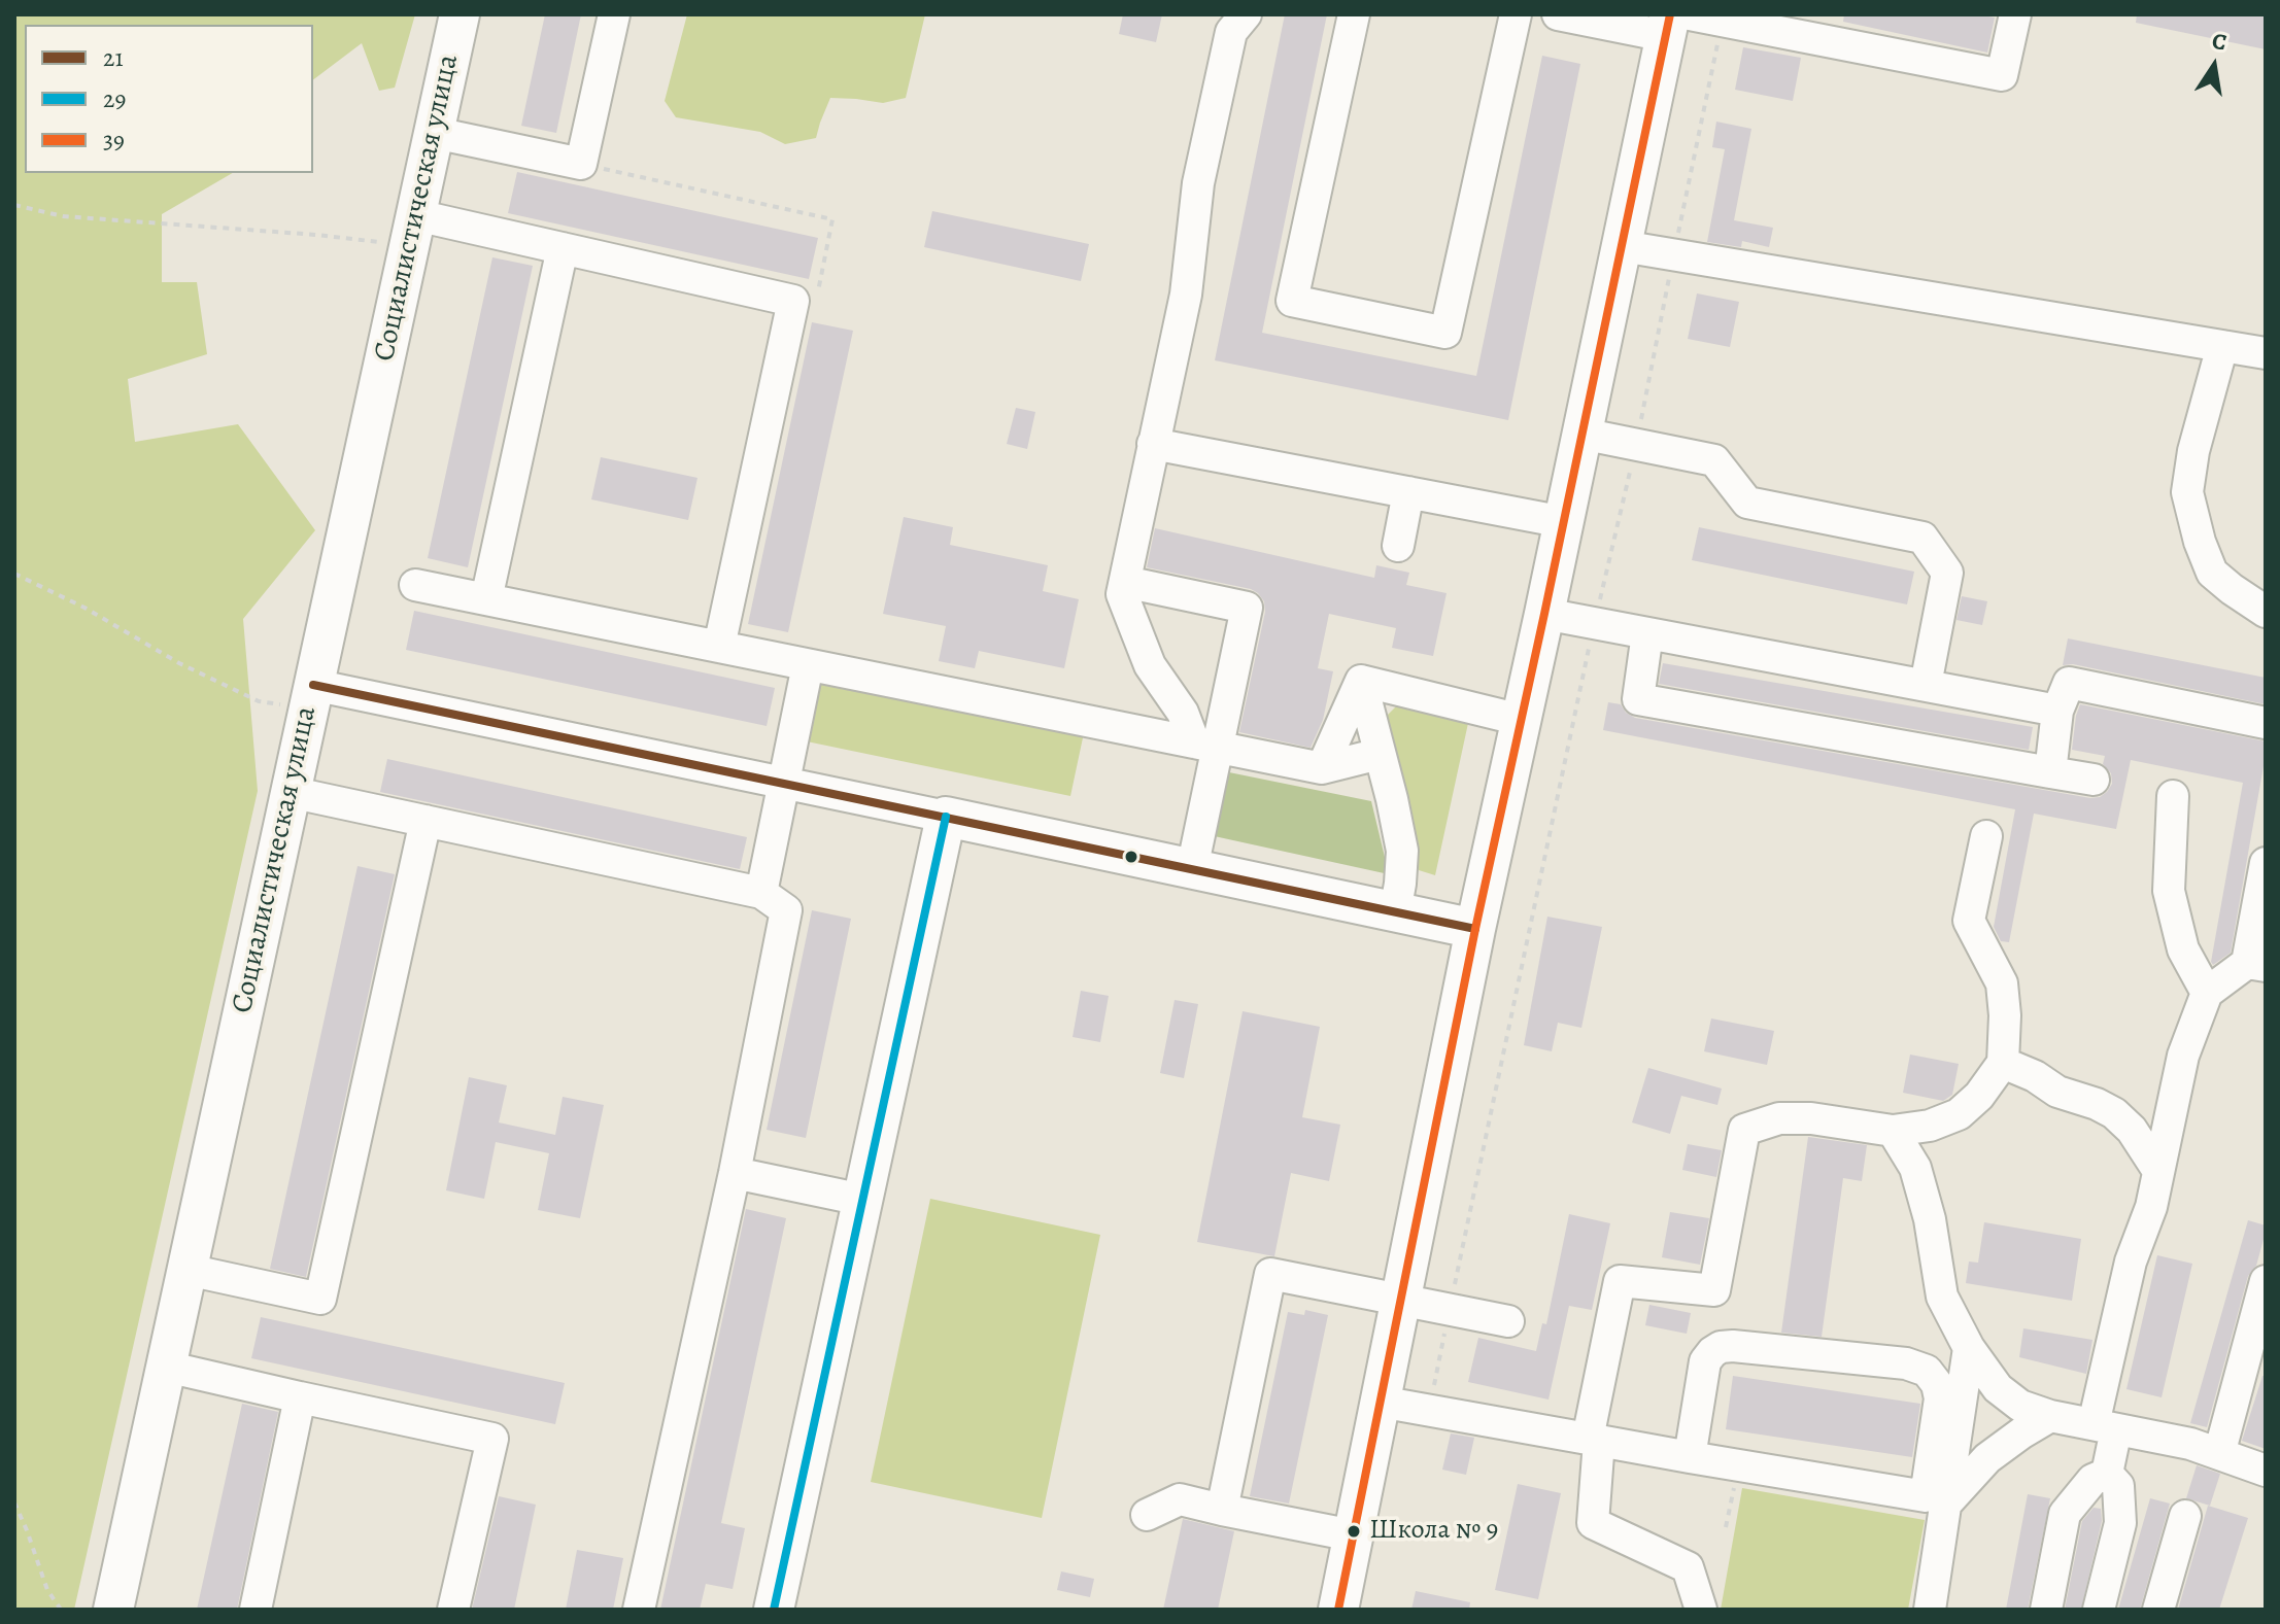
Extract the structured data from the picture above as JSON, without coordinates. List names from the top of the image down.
{
  "streets": {
    "main road": ["Социалистическая улица"]
  },
  "places": ["Школа № 9"],
  "lines": ["transit line 39", "transit line 21", "transit line 29"],
  "legend": ["21", "29", "39"],
  "north": "top"
}
